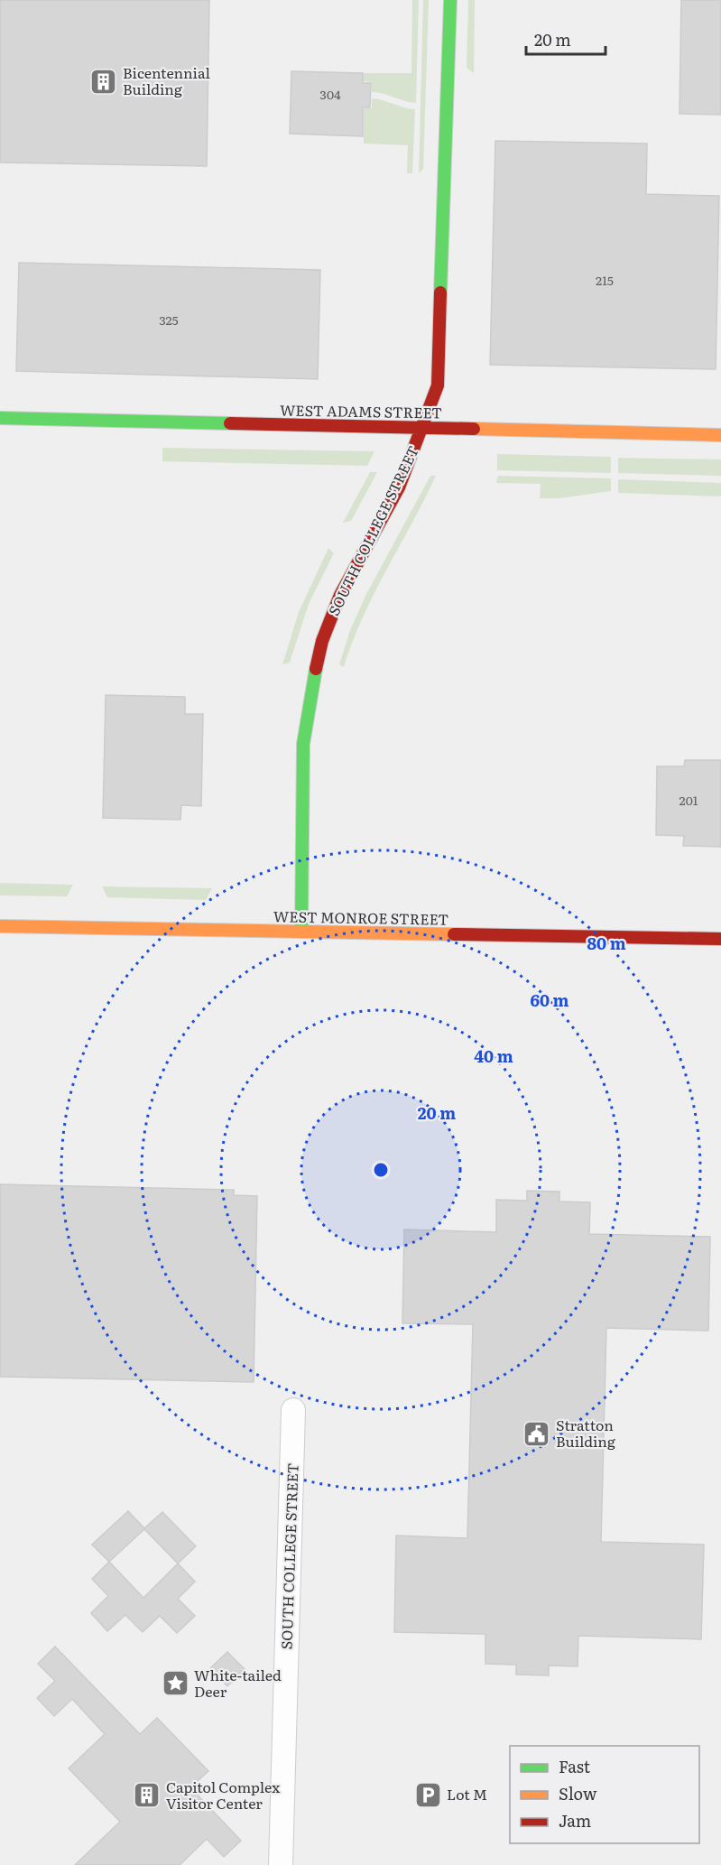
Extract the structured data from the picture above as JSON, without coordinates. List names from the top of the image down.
{
  "streets": {
    "street": ["WEST ADAMS STREET", "SOUTH COLLEGE STREET", "WEST MONROE STREET"]
  },
  "crossings": [
    ["WEST ADAMS STREET", "SOUTH COLLEGE STREET"],
    ["SOUTH COLLEGE STREET", "WEST MONROE STREET"]
  ],
  "places": {
    "building": ["Bicentennial Building", "Capitol Complex Visitor Center"],
    "public building": ["Stratton Building"],
    "place": ["White-tailed Deer"],
    "parking": ["Lot M"]
  },
  "house_numbers": [
    "304",
    "215",
    "325",
    "201"
  ],
  "legend": ["Fast", "Slow", "Jam"],
  "scale_bar": "20 m",
  "rings": [
    "80 m",
    "60 m",
    "40 m",
    "20 m"
  ]
}
